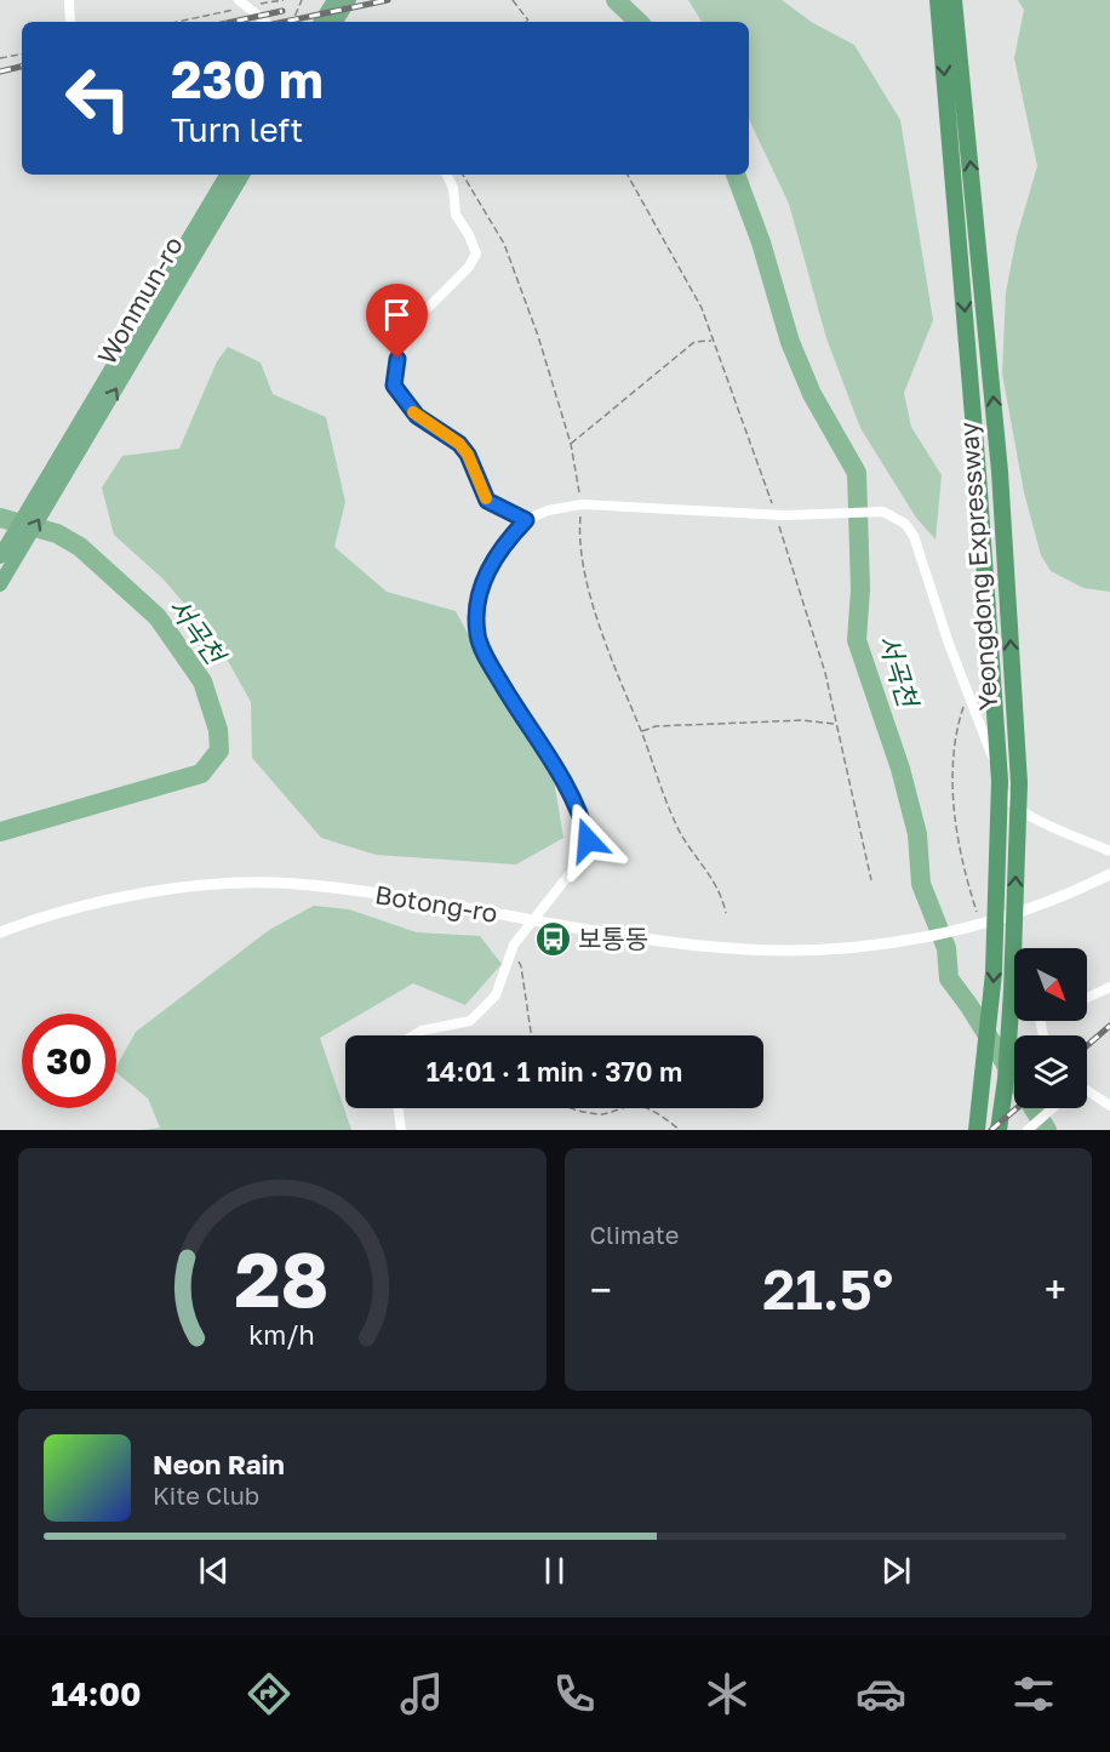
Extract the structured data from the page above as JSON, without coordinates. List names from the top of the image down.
{
  "streets": {
    "highway": ["Wonmun-ro", "Yeongdong Expressway"],
    "street": ["Botong-ro"]
  },
  "water": ["서곡천"],
  "places": {
    "bus stop": ["보통동"]
  },
  "north": "bottom right",
  "page": {
    "turn": ["230 m", "Turn left"],
    "limit": "30",
    "trip": "14:01 · 1 min · 370 m",
    "tile": "Climate",
    "heat": ["−", "21.5°", "+"],
    "song": ["Neon Rain", "Kite Club"],
    "tabs": "14:00",
    "gauge": ["28", "km/h"]
  }
}
